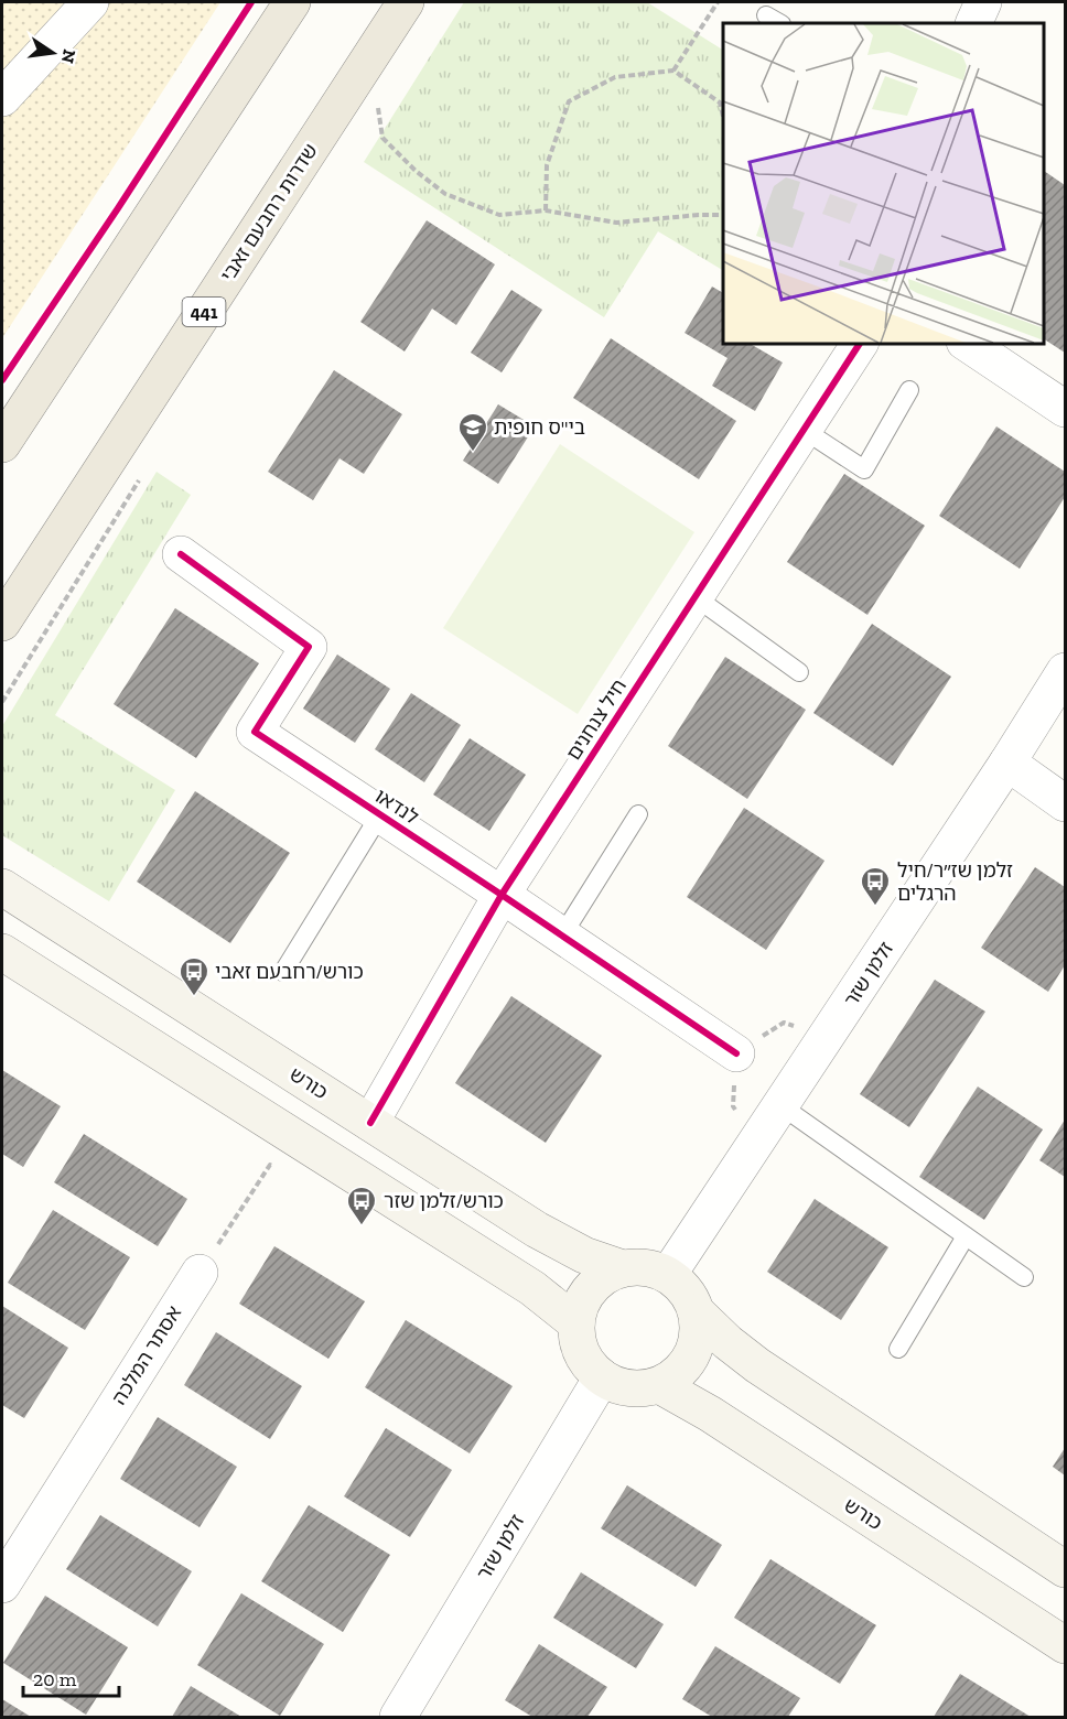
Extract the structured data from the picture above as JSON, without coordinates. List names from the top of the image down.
{
  "streets": {
    "main road": ["שדרות רחבעם זאבי", "441"],
    "street": [
      "חיל צנחנים",
      "לנדאו",
      "זלמן שזר",
      "כורש",
      "אסתר המלכה"
    ]
  },
  "crossings": [
    ["חיל צנחנים", "לנדאו"],
    ["חיל צנחנים", "כורש"],
    ["זלמן שזר", "כורש"]
  ],
  "places": {
    "school or university": ["בי\"ס חופית"],
    "bus stop": ["זלמן שז״ר/חיל הרגלים", "כורש/רחבעם זאבי", "כורש/זלמן שזר"]
  },
  "scale_bar": "20 m",
  "north": "right"
}
